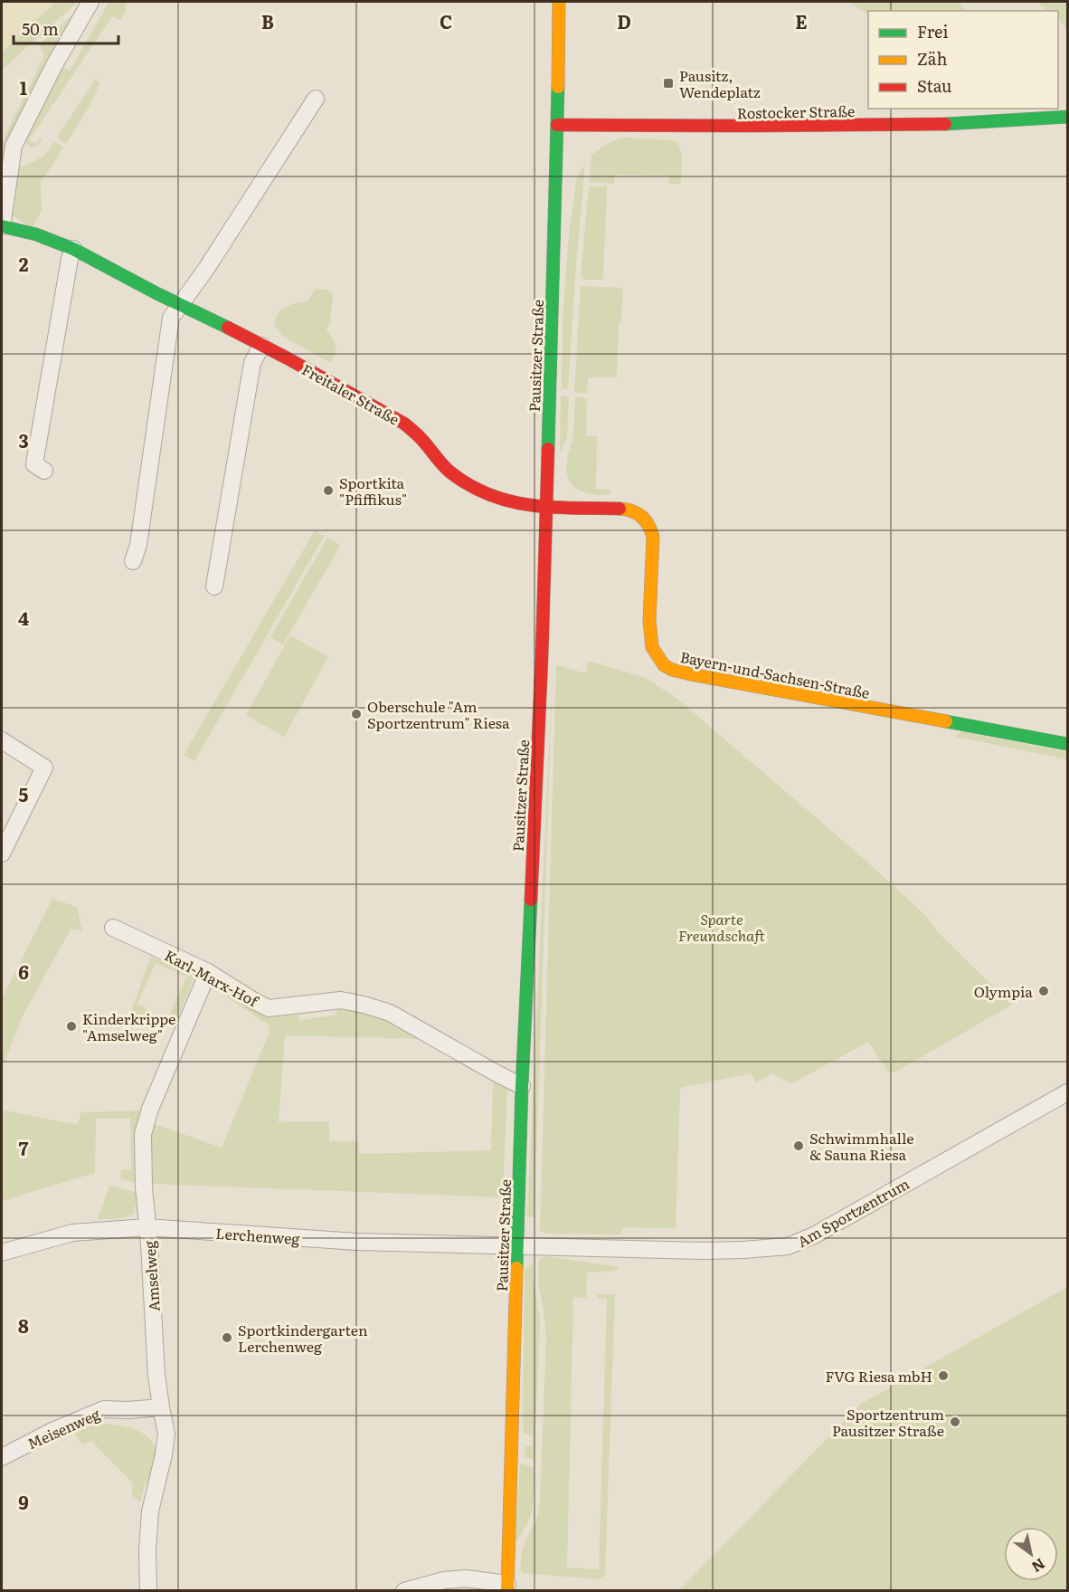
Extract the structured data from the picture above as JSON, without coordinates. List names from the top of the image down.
{
  "streets": {
    "street": [
      "Rostocker Straße",
      "Pausitzer Straße",
      "Freitaler Straße",
      "Bayern-und-Sachsen-Straße",
      "Karl-Marx-Hof",
      "Am Sportzentrum",
      "Lerchenweg",
      "Amselweg",
      "Meisenweg"
    ]
  },
  "crossings": [
    ["Rostocker Straße", "Pausitzer Straße"],
    ["Pausitzer Straße", "Freitaler Straße"],
    ["Pausitzer Straße", "Bayern-und-Sachsen-Straße"],
    ["Pausitzer Straße", "Karl-Marx-Hof"],
    ["Pausitzer Straße", "Am Sportzentrum"],
    ["Pausitzer Straße", "Lerchenweg"],
    ["Freitaler Straße", "Bayern-und-Sachsen-Straße"],
    ["Karl-Marx-Hof", "Amselweg"],
    ["Am Sportzentrum", "Lerchenweg"],
    ["Lerchenweg", "Amselweg"],
    ["Amselweg", "Meisenweg"]
  ],
  "parks": ["Sparte Freundschaft"],
  "places": {
    "transit": ["Pausitz, Wendeplatz"],
    "other": [
      "Sportkita \"Pfiffikus\"",
      "Oberschule \"Am Sportzentrum\" Riesa",
      "Olympia",
      "Kinderkrippe \"Amselweg\"",
      "Schwimmhalle & Sauna Riesa",
      "Sportkindergarten Lerchenweg",
      "FVG Riesa mbH",
      "Sportzentrum Pausitzer Straße"
    ]
  },
  "legend": ["Frei", "Zäh", "Stau"],
  "scale_bar": "50 m",
  "north": "bottom right",
  "grid": {
    "columns": [
      "B",
      "C",
      "D",
      "E"
    ],
    "rows": [
      "1",
      "2",
      "3",
      "4",
      "5",
      "6",
      "7",
      "8",
      "9"
    ]
  }
}
